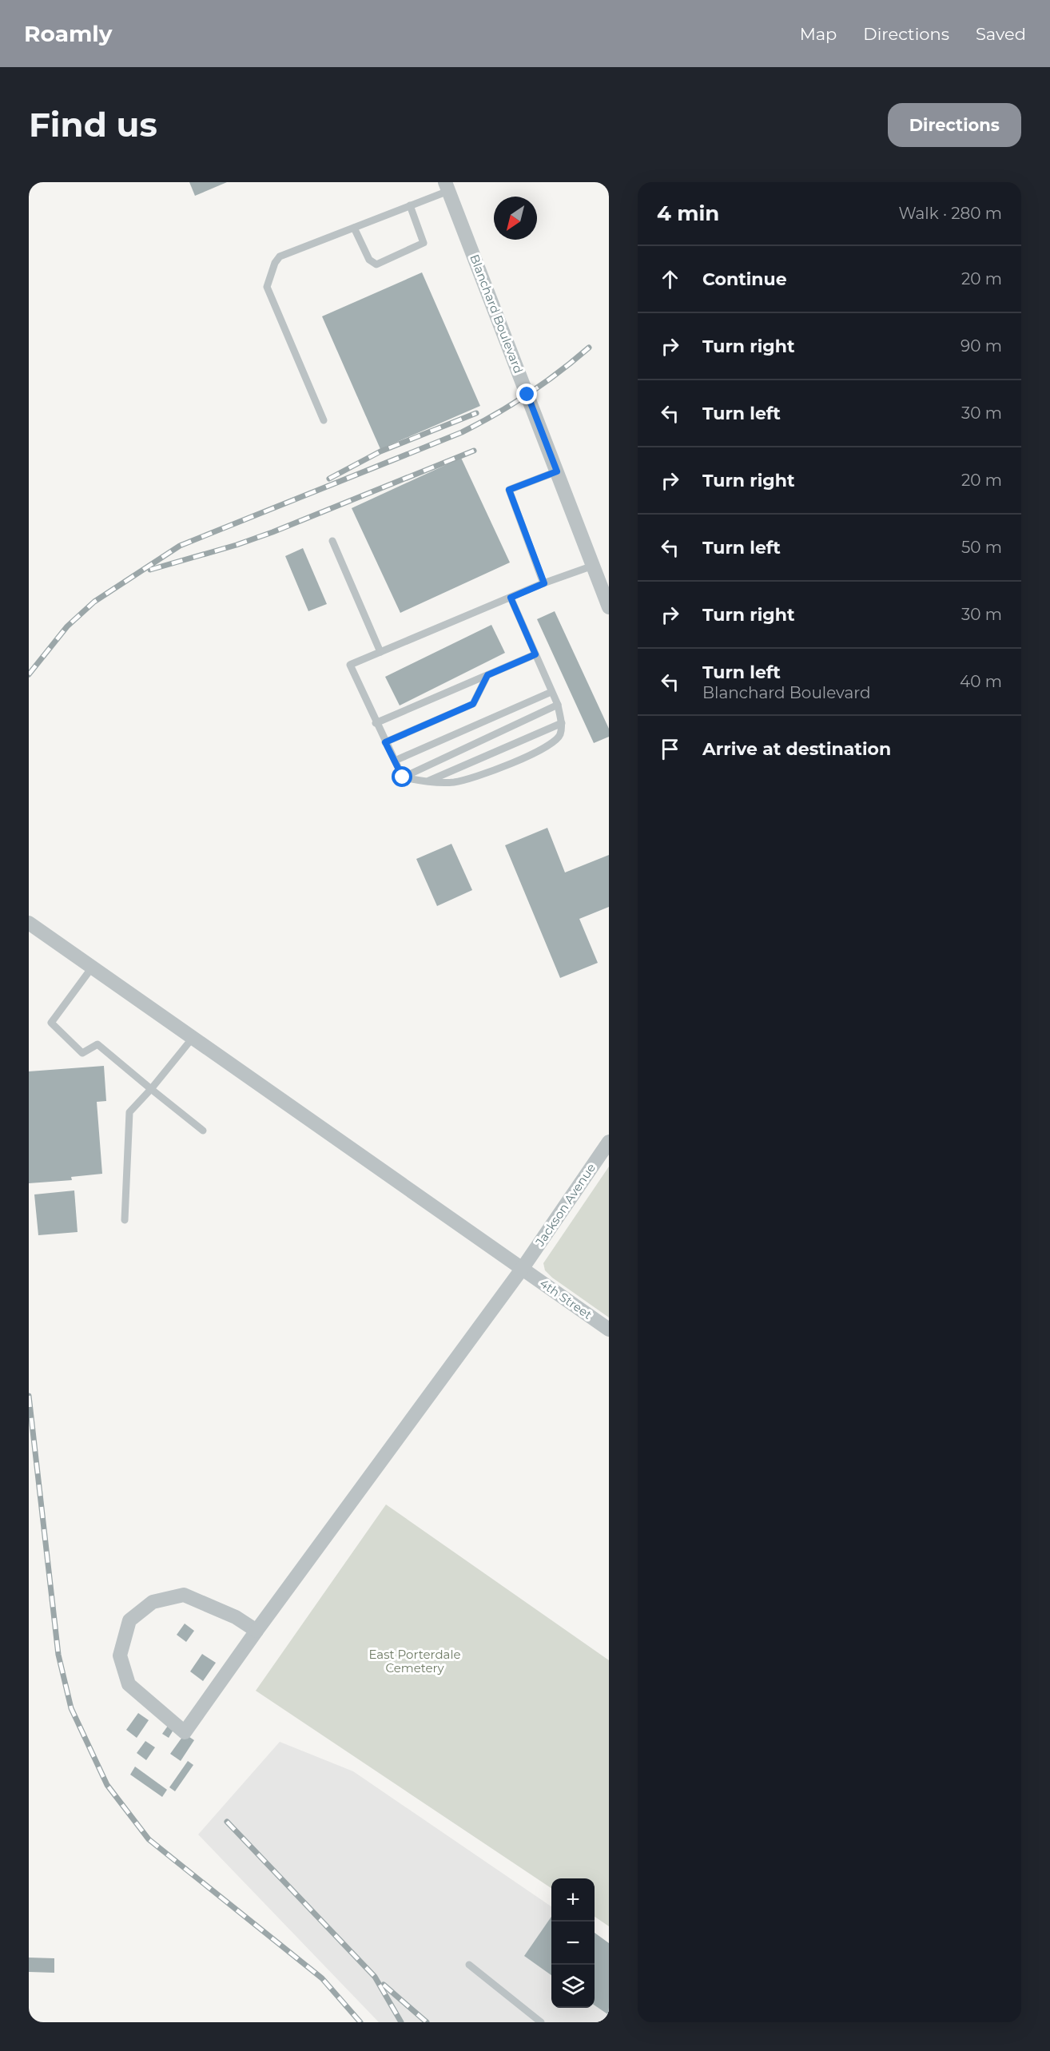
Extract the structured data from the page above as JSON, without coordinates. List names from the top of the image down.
{
  "streets": {
    "street": ["Blanchard Boulevard", "Jackson Avenue", "4th Street"]
  },
  "crossings": [
    ["Jackson Avenue", "4th Street"]
  ],
  "parks": ["East Porterdale Cemetery"],
  "north": "bottom left",
  "page": {
    "header": "Roamly",
    "nav": ["Map", "Directions", "Saved"],
    "buttons": "Directions",
    "title": "Find us",
    "heading": ["4 min", "Walk · 280 m"],
    "list": [
      ["Continue", "20 m"],
      ["Turn right", "90 m"],
      ["Turn left", "30 m"],
      ["Turn right", "20 m"],
      ["Turn left", "50 m"],
      ["Turn right", "30 m"],
      ["Turn left", "Blanchard Boulevard", "40 m"],
      "Arrive at destination"
    ],
    "map_buttons": ["+", "−"]
  }
}
